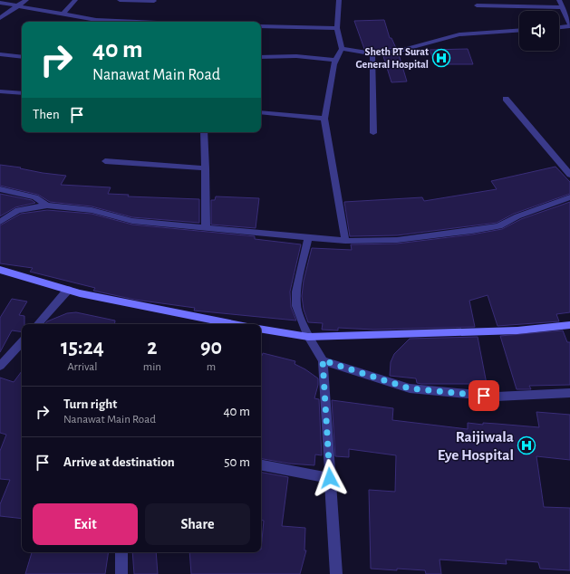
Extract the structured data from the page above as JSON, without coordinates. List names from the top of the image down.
{
  "places": {
    "hospital": ["Sheth P.T Surat General Hospital", "Raijiwala Eye Hospital"]
  },
  "page": {
    "turn": ["40 m", "Nanawat Main Road"],
    "then": "Then",
    "eta": [
      "15:24",
      "Arrival",
      "2",
      "min",
      "90",
      "m"
    ],
    "list": [
      {
        "name": "Turn right",
        "note": "Nanawat Main Road",
        "value": "40 m"
      },
      {
        "name": "Arrive at destination",
        "value": "50 m"
      }
    ],
    "buttons": ["Exit", "Share"]
  }
}
